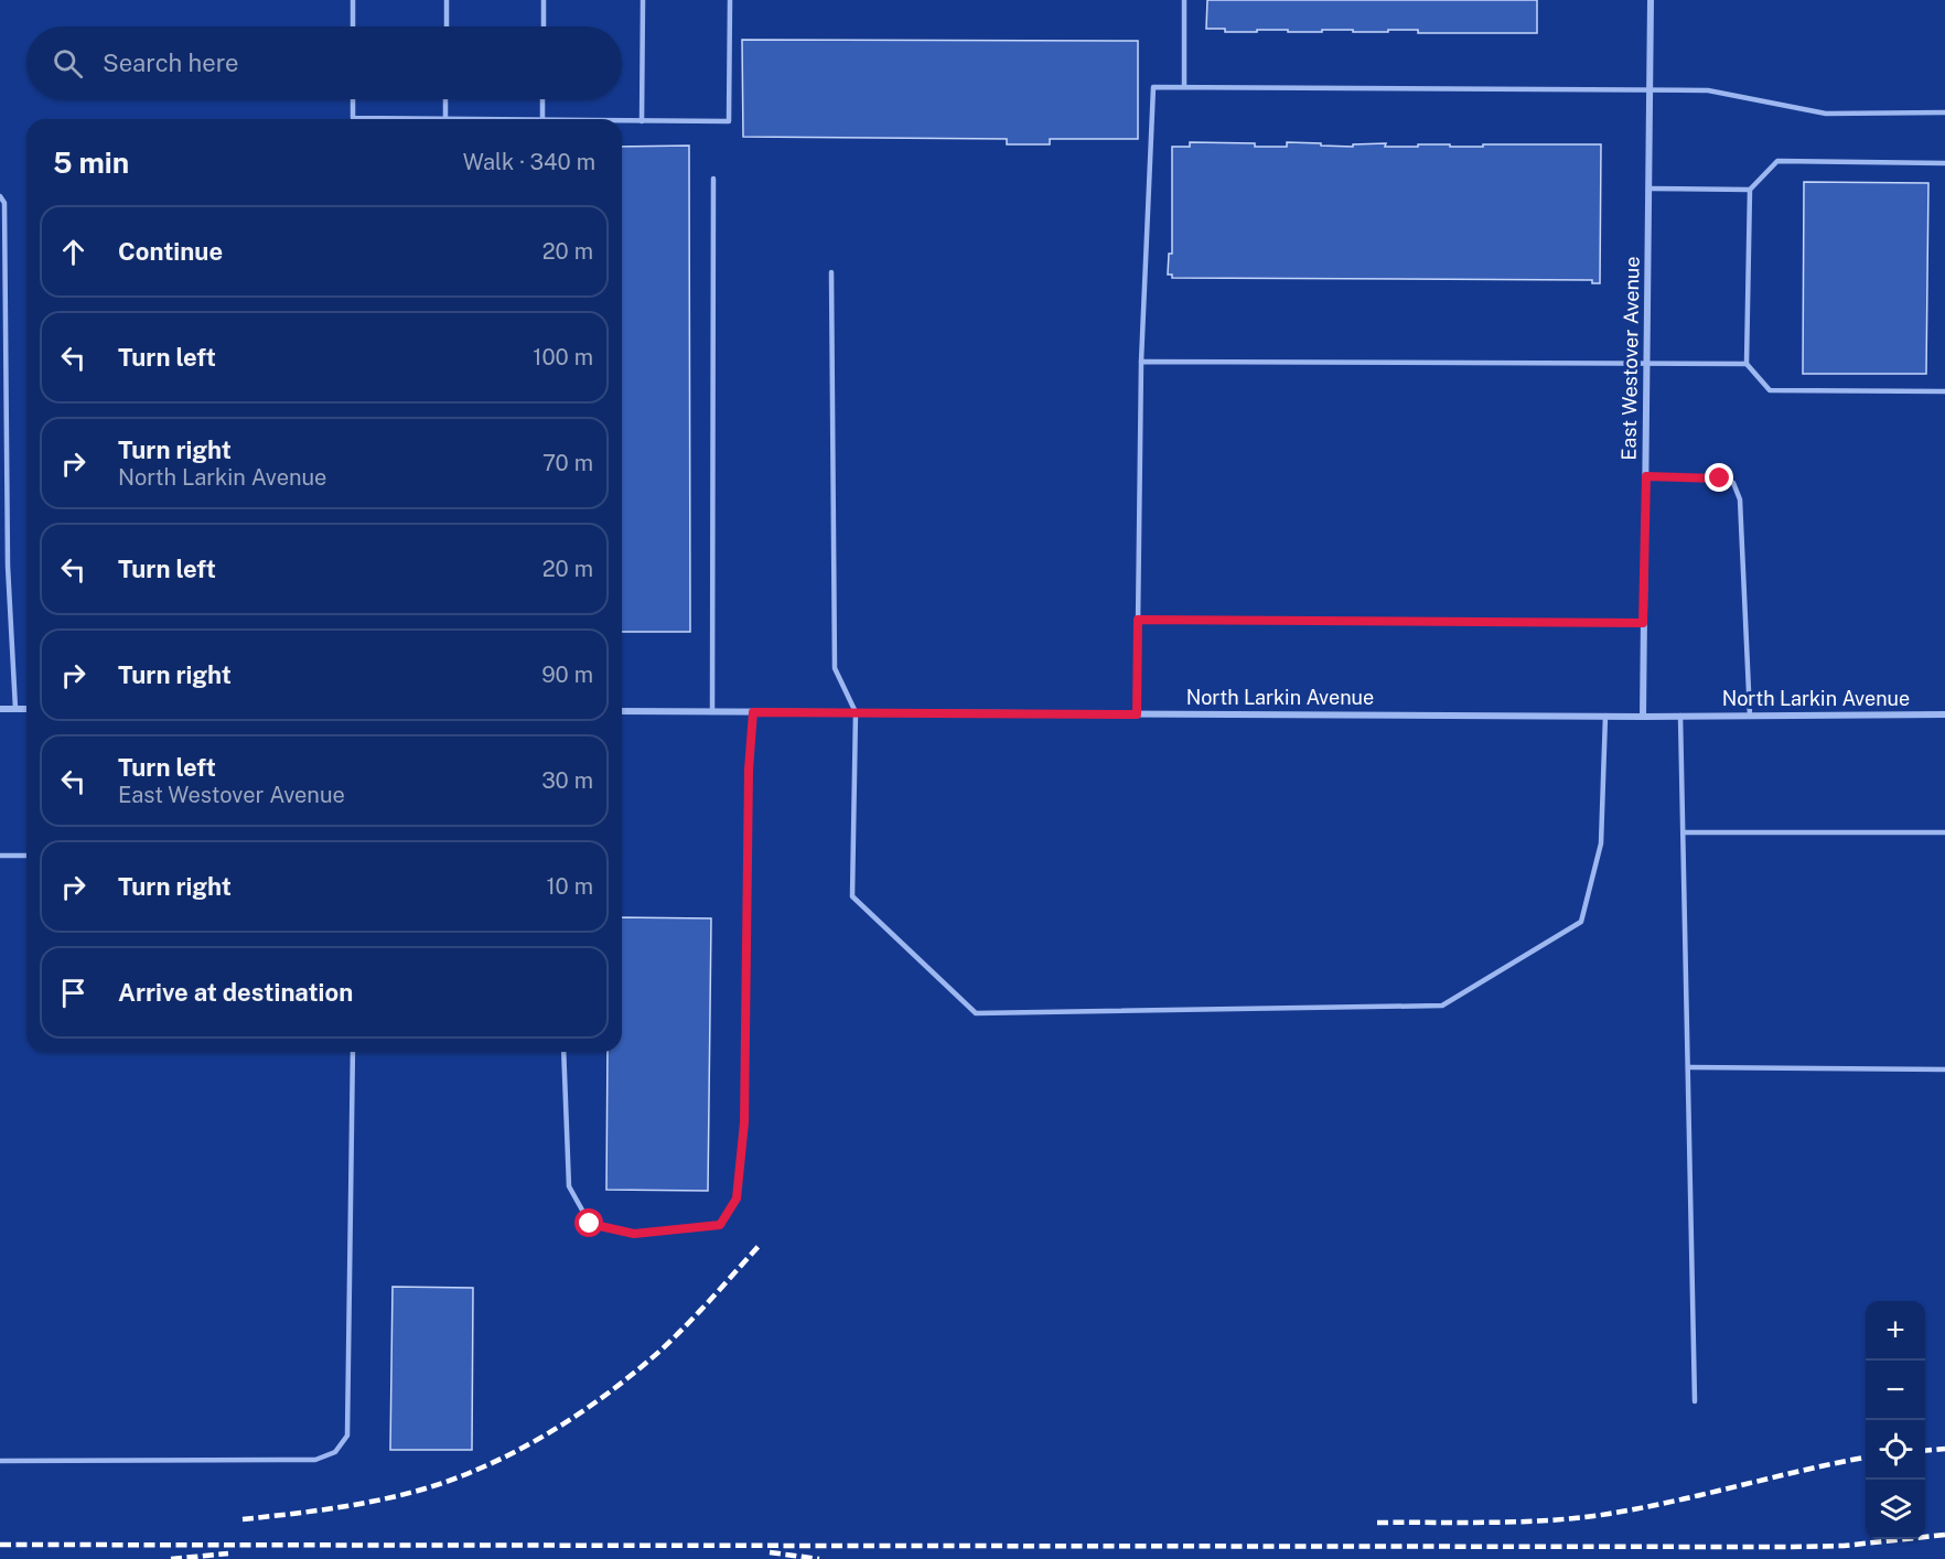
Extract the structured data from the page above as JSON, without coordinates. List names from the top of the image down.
{
  "streets": {
    "street": ["East Westover Avenue", "North Larkin Avenue"]
  },
  "crossings": [
    ["East Westover Avenue", "North Larkin Avenue"]
  ],
  "page": {
    "search": "Search here",
    "heading": ["5 min", "Walk · 340 m"],
    "list": [
      ["Continue", "20 m"],
      ["Turn left", "100 m"],
      ["Turn right", "North Larkin Avenue", "70 m"],
      ["Turn left", "20 m"],
      ["Turn right", "90 m"],
      ["Turn left", "East Westover Avenue", "30 m"],
      ["Turn right", "10 m"],
      "Arrive at destination"
    ],
    "map_buttons": ["+", "−"]
  }
}
